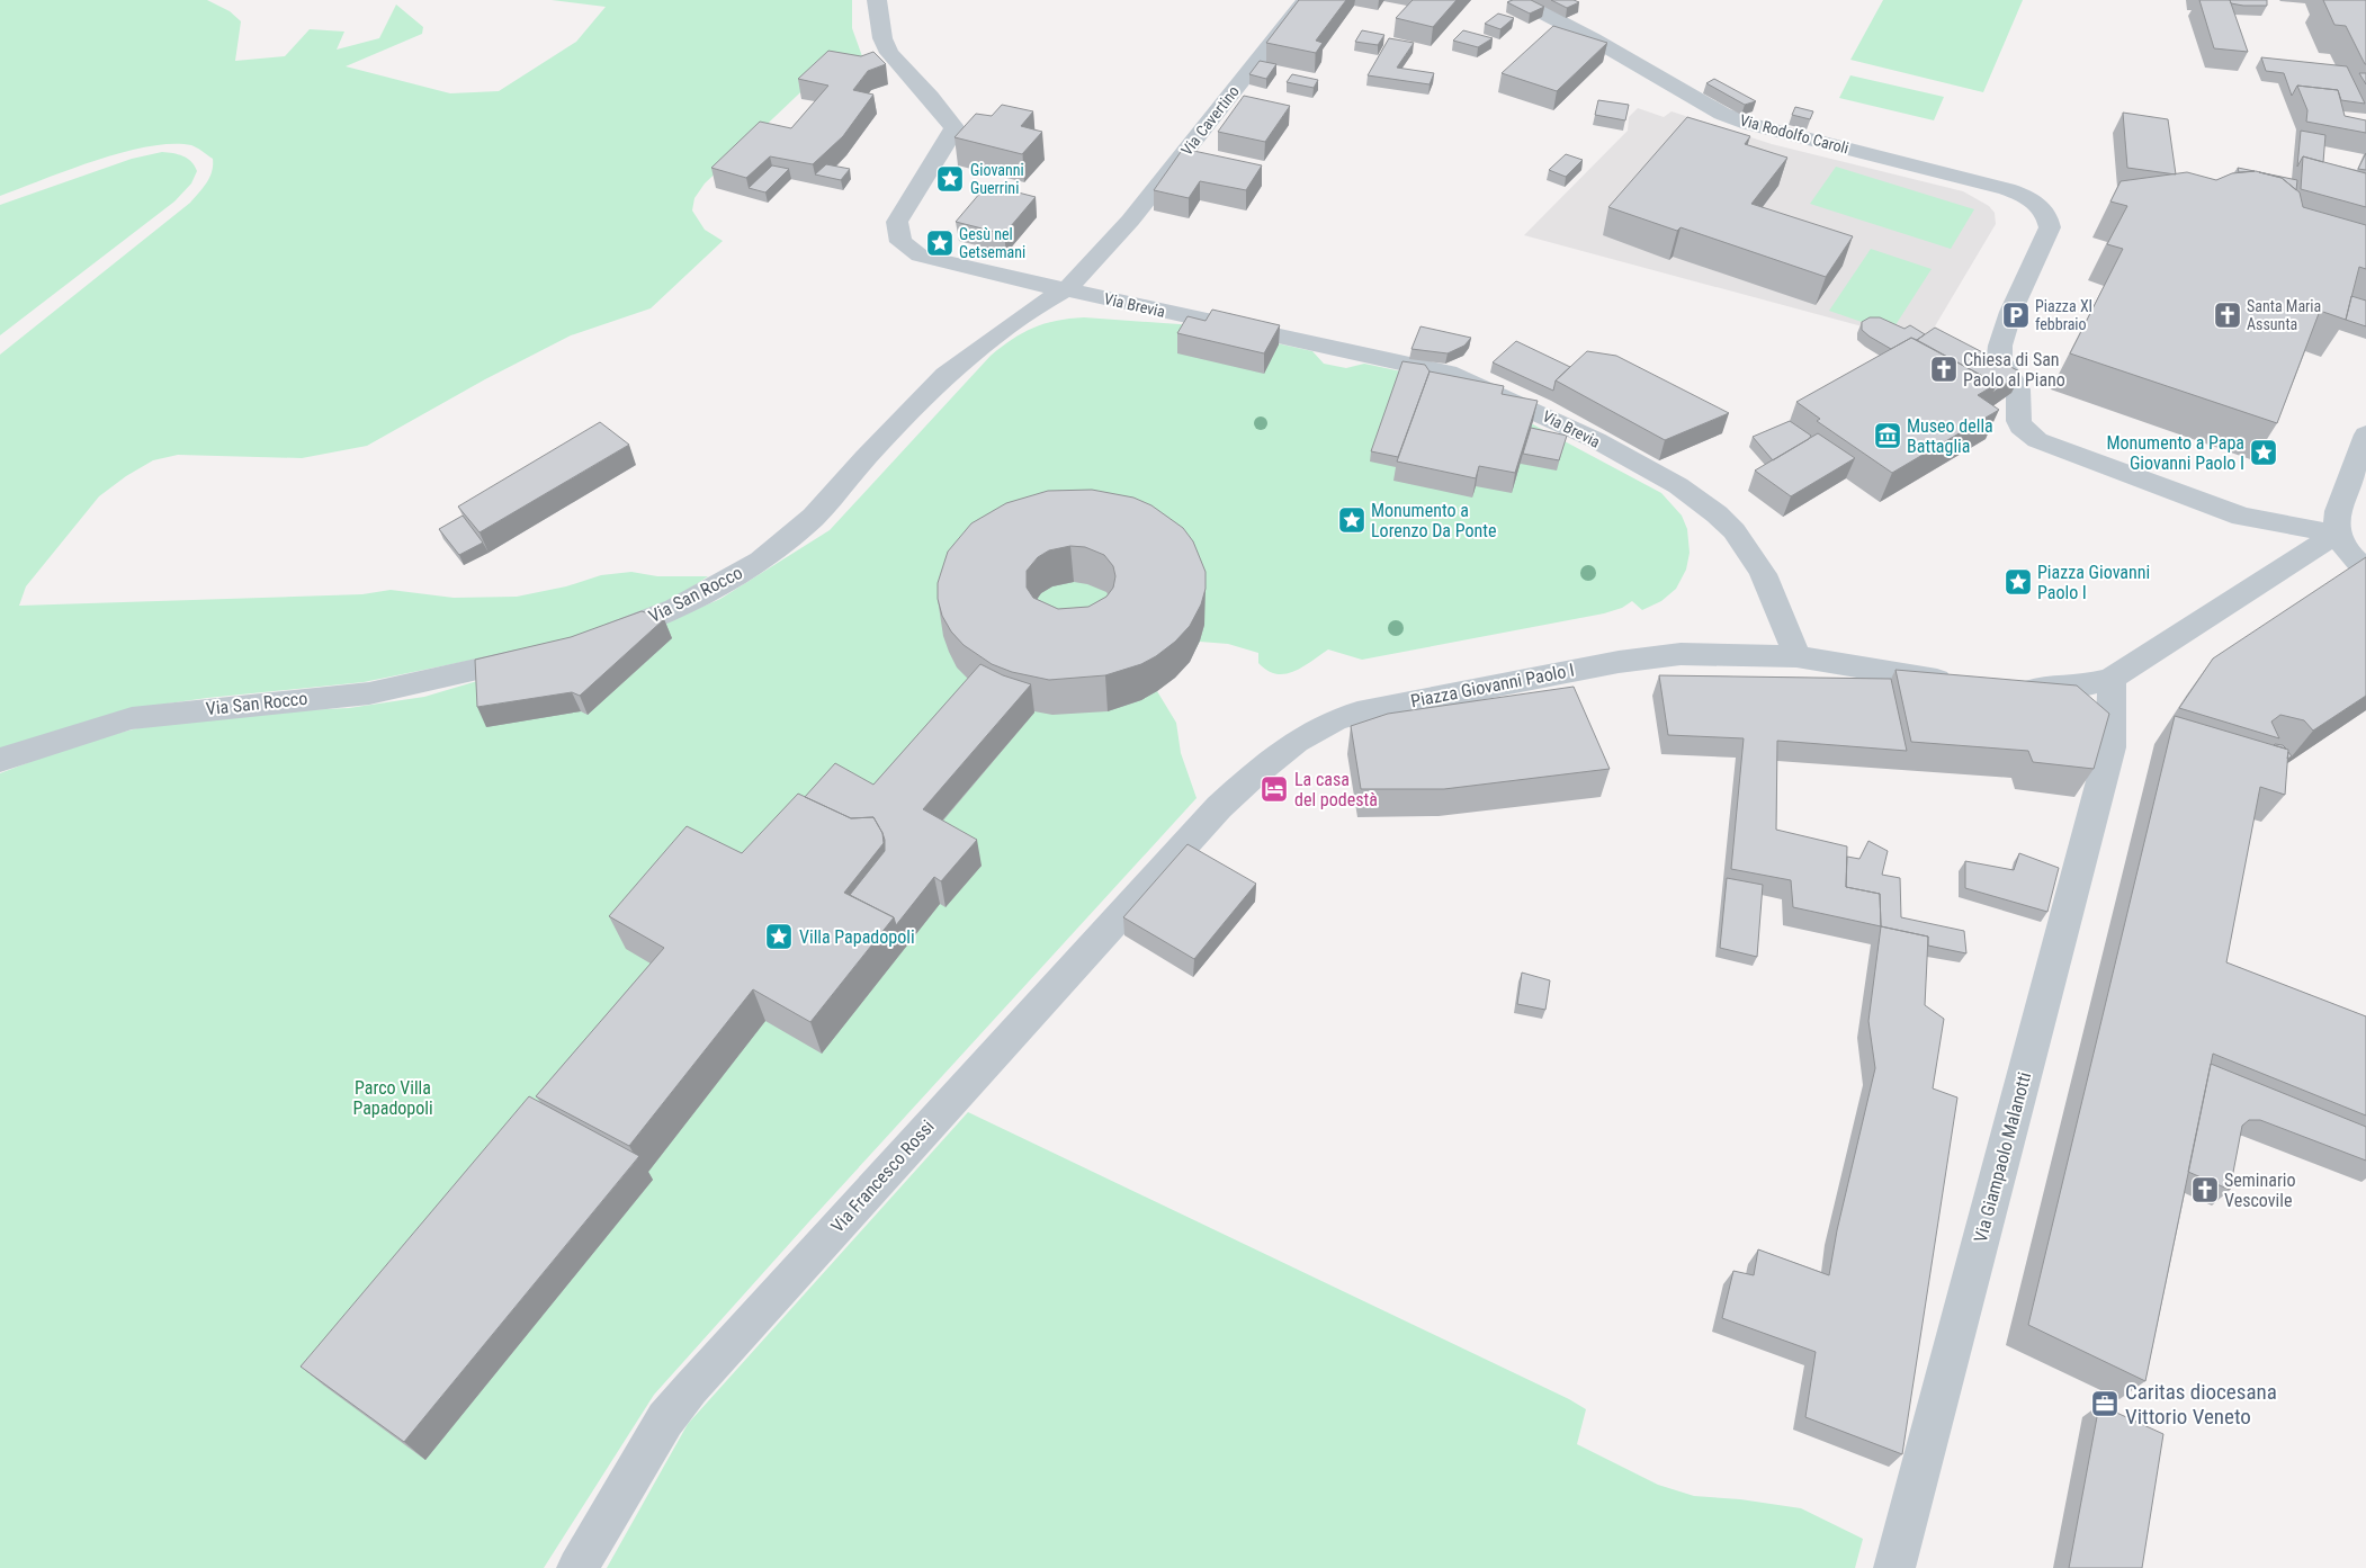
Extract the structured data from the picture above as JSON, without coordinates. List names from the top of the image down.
{
  "streets": {
    "street": [
      "Via Cavertino",
      "Via Rodolfo Caroli",
      "Via Brevia",
      "Via San Rocco",
      "Piazza Giovanni Paolo I",
      "Via Giampaolo Malanotti",
      "Via Francesco Rossi"
    ]
  },
  "crossings": [
    ["Via Cavertino", "Via Brevia"],
    ["Via Cavertino", "Via San Rocco"],
    ["Via Brevia", "Via San Rocco"],
    ["Via Brevia", "Piazza Giovanni Paolo I"],
    ["Piazza Giovanni Paolo I", "Via Francesco Rossi"]
  ],
  "parks": ["Parco Villa Papadopoli"],
  "places": {
    "place": [
      "Giovanni Guerrini",
      "Gesù nel Getsemani",
      "Monumento a Papa Giovanni Paolo I",
      "Monumento a Lorenzo Da Ponte",
      "Piazza Giovanni Paolo I",
      "Villa Papadopoli"
    ],
    "parking": ["Piazza XI febbraio"],
    "church": ["Santa Maria Assunta", "Chiesa di San Paolo al Piano", "Seminario Vescovile"],
    "museum": ["Museo della Battaglia"],
    "hotel": ["La casa del podestà"],
    "office": ["Caritas diocesana Vittorio Veneto"]
  }
}
